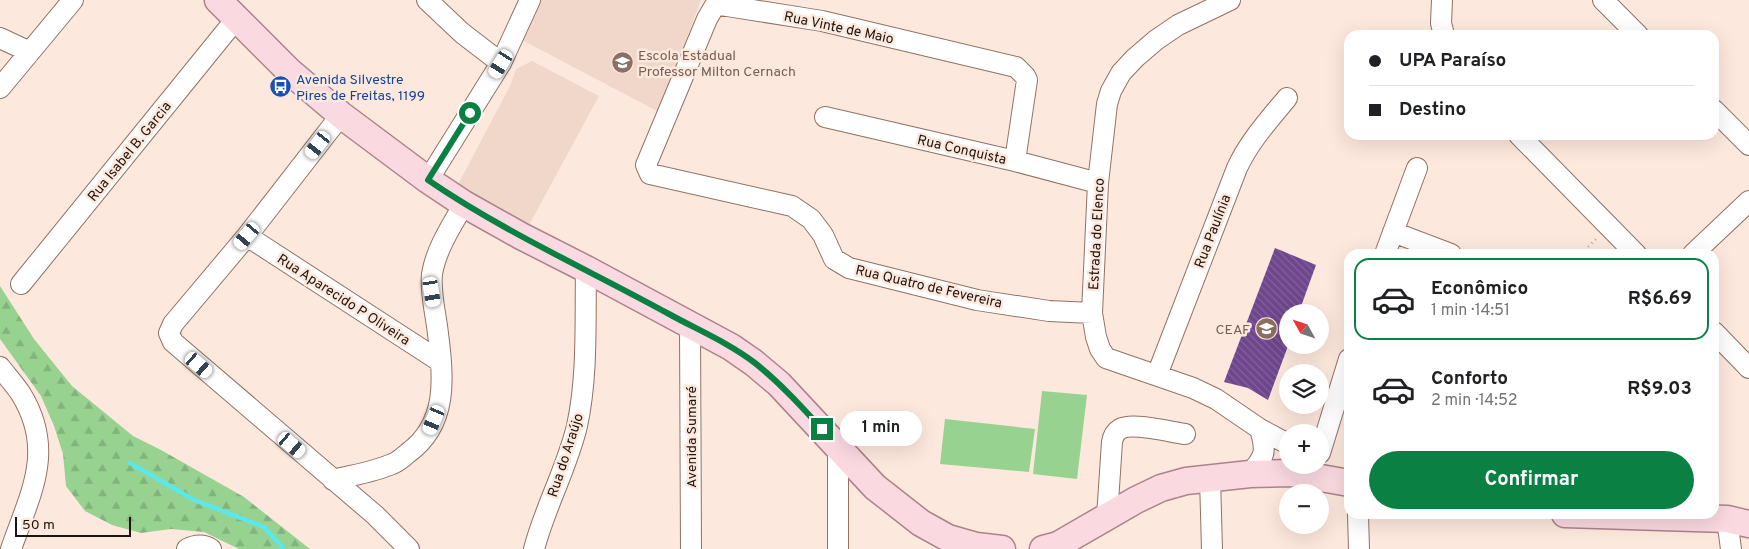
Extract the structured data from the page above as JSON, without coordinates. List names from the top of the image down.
{
  "streets": {
    "street": [
      "Rua Vinte de Maio",
      "Rua Conquista",
      "Rua Isabel B. Garcia",
      "Rua Paulínia",
      "Estrada do Elenco",
      "Rua Quatro de Fevereira",
      "Rua Aparecido P Oliveira",
      "Avenida Sumaré",
      "Rua do Araújo"
    ]
  },
  "crossings": [
    ["Rua Vinte de Maio", "Rua Conquista"],
    ["Rua Vinte de Maio", "Rua Quatro de Fevereira"],
    ["Rua Conquista", "Estrada do Elenco"],
    ["Rua Paulínia", "Estrada do Elenco"],
    ["Estrada do Elenco", "Rua Quatro de Fevereira"]
  ],
  "places": {
    "school or university": ["Escola Estadual Professor Milton Cernach", "CEAF"],
    "bus stop": ["Avenida Silvestre Pires de Freitas, 1199"]
  },
  "scale_bar": "50 m",
  "north": "top left",
  "page": {
    "banner": ["UPA Paraíso", "Destino"],
    "list": [
      {
        "name": "Econômico",
        "note": "1 min · 14:51",
        "value": "R$6.69"
      },
      {
        "name": "Conforto",
        "note": "2 min · 14:52",
        "value": "R$9.03"
      }
    ],
    "map_buttons": ["+", "−"],
    "bubble": "1 min",
    "buttons": "Confirmar",
    "scale": "50 m"
  }
}
